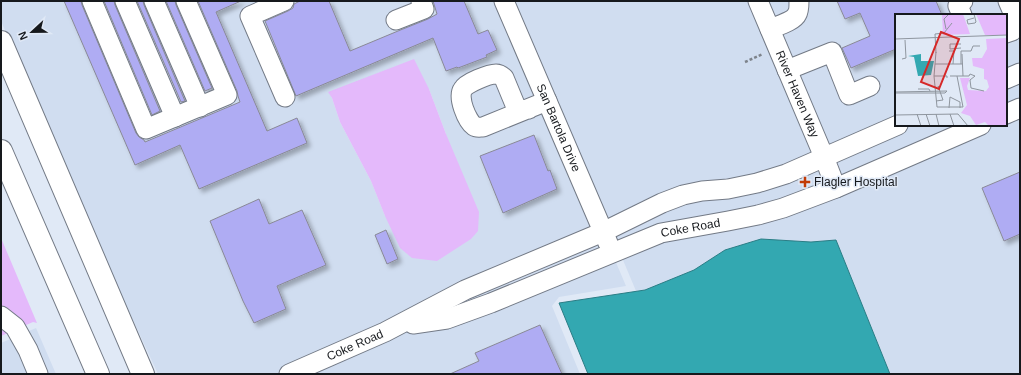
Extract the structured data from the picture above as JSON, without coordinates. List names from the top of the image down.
{
  "streets": {
    "street": ["River Haven Way", "San Bartola Drive", "Coke Road"]
  },
  "crossings": [
    ["River Haven Way", "Coke Road"],
    ["San Bartola Drive", "Coke Road"]
  ],
  "places": {
    "health": ["Flagler Hospital"]
  },
  "north": "left"
}
